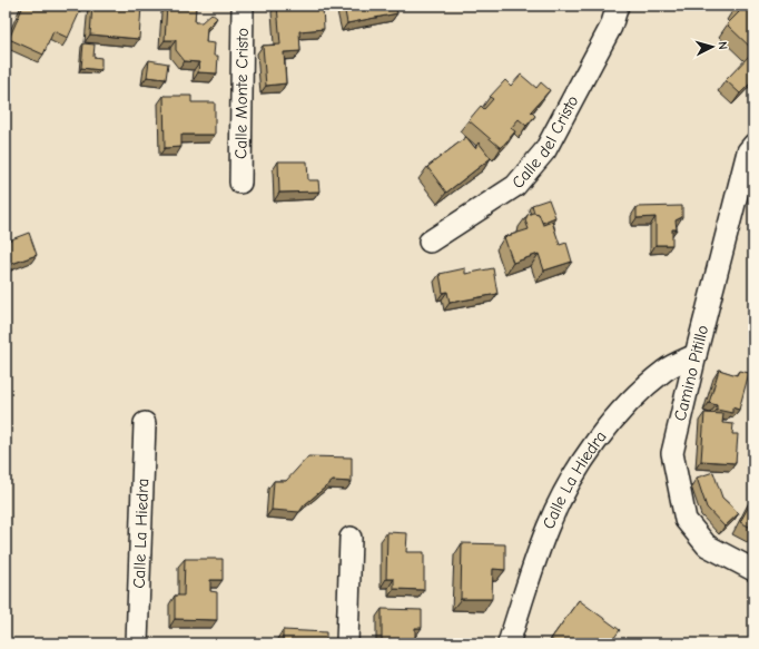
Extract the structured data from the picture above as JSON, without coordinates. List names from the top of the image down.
{
  "streets": {
    "street": [
      "Calle Monte Cristo",
      "Calle del Cristo",
      "Camino Pitillo",
      "Calle La Hiedra"
    ]
  },
  "crossings": [
    ["Camino Pitillo", "Calle La Hiedra"]
  ],
  "north": "right"
}
